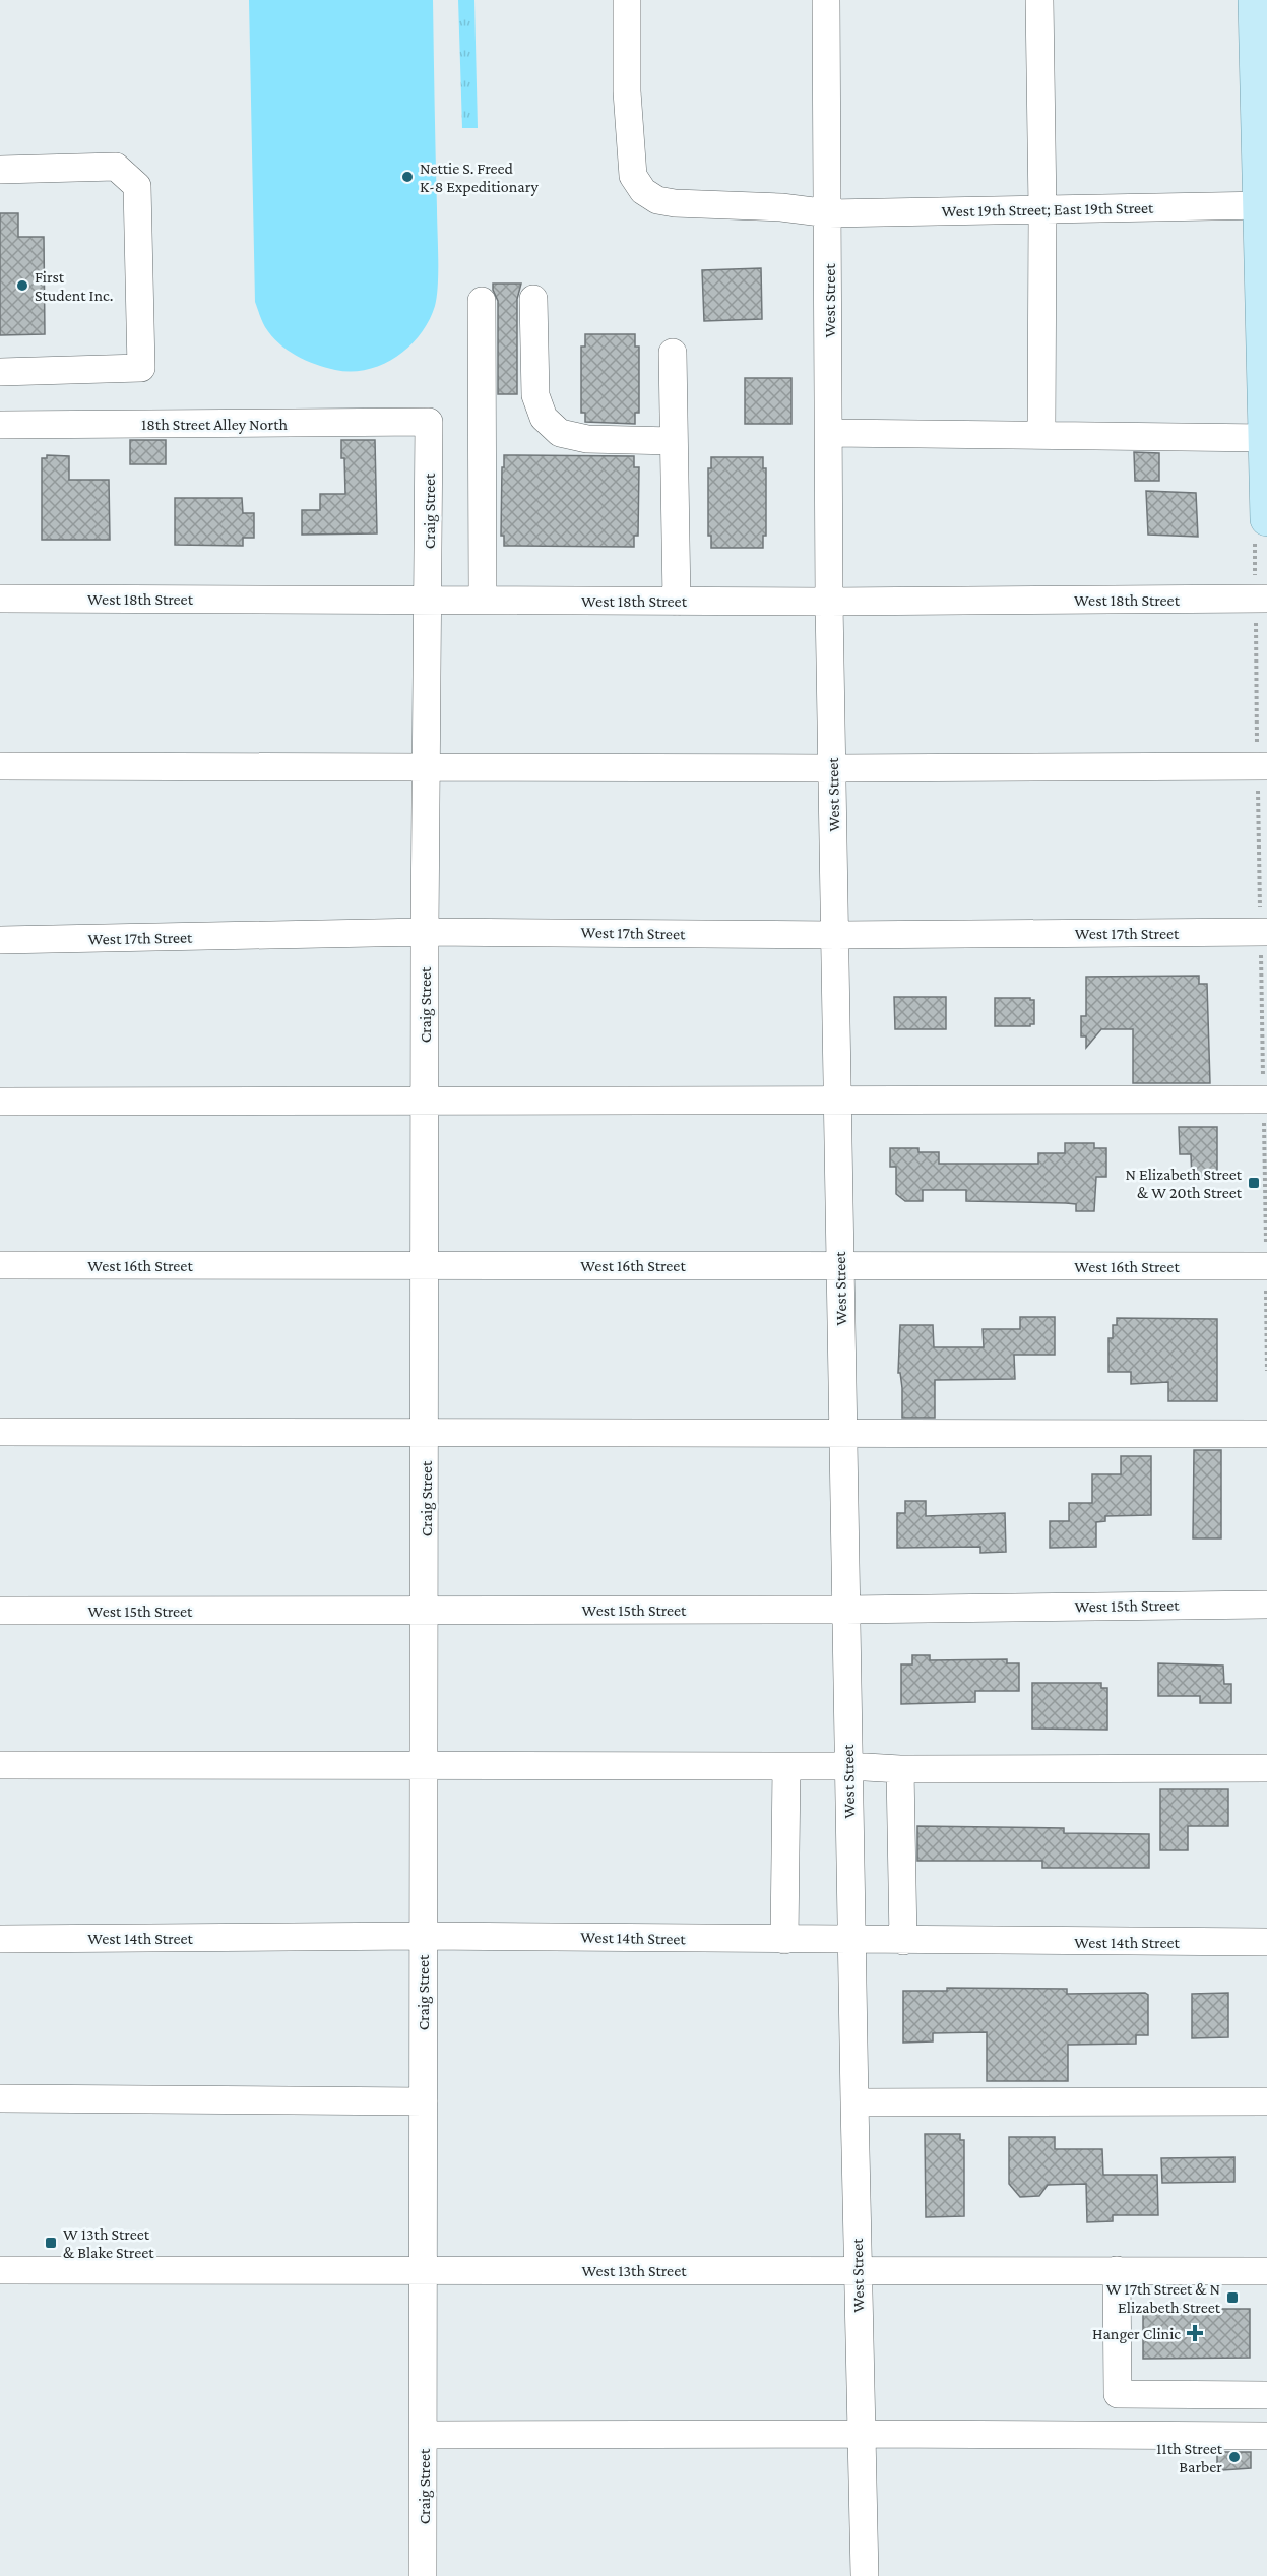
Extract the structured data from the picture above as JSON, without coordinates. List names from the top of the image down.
{
  "streets": {
    "street": [
      "West 19th Street; East 19th Street",
      "West Street",
      "18th Street Alley North",
      "Craig Street",
      "West 18th Street",
      "West 17th Street",
      "West 16th Street",
      "West 15th Street",
      "West 14th Street",
      "West 13th Street"
    ]
  },
  "crossings": [
    ["West 19th Street; East 19th Street", "West Street"],
    ["West Street", "West 18th Street"],
    ["West Street", "West 17th Street"],
    ["West Street", "West 16th Street"],
    ["West Street", "West 15th Street"],
    ["West Street", "West 14th Street"],
    ["West Street", "West 13th Street"],
    ["18th Street Alley North", "Craig Street"],
    ["Craig Street", "West 18th Street"],
    ["Craig Street", "West 17th Street"],
    ["Craig Street", "West 16th Street"],
    ["Craig Street", "West 15th Street"],
    ["Craig Street", "West 14th Street"],
    ["Craig Street", "West 13th Street"]
  ],
  "places": {
    "other": ["Nettie S. Freed K-8 Expeditionary", "First Student Inc.", "11th Street Barber"],
    "transit": ["N Elizabeth Street & W 20th Street", "W 13th Street & Blake Street", "W 17th Street & N Elizabeth Street"],
    "health": ["Hanger Clinic"]
  }
}
